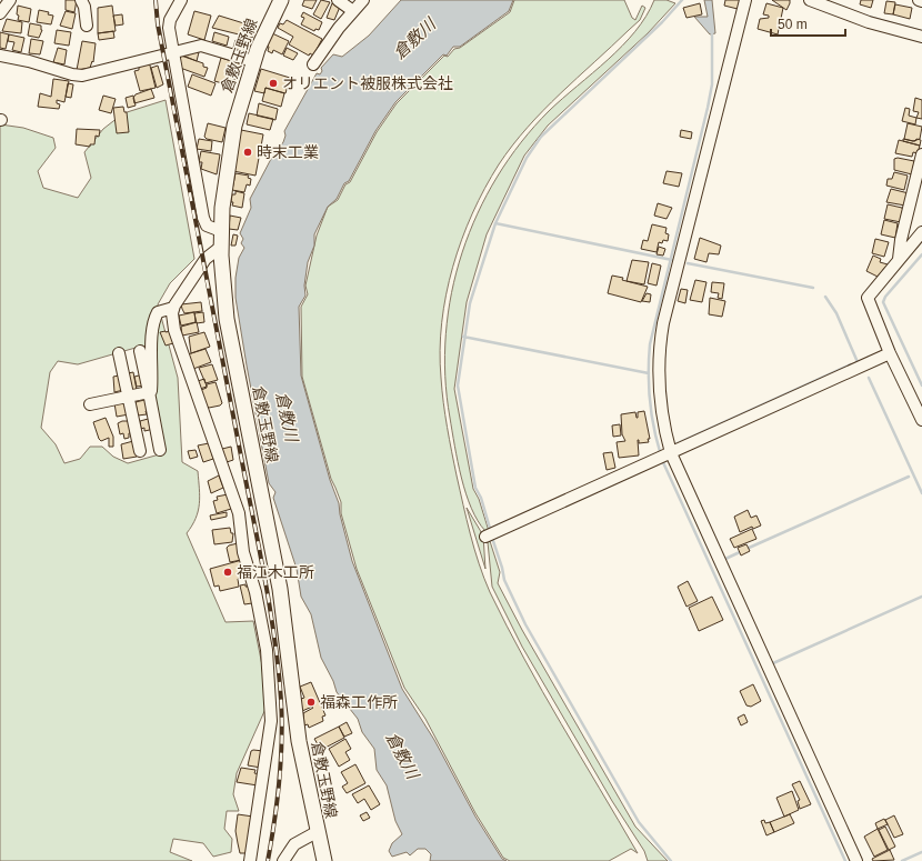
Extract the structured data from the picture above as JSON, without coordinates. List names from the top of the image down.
{
  "streets": {
    "main road": ["倉敷玉野線"]
  },
  "water": ["倉敷川"],
  "places": [
    "オリエント被服株式会社",
    "時末工業",
    "福江木工所",
    "福森工作所"
  ],
  "scale_bar": "50 m"
}
